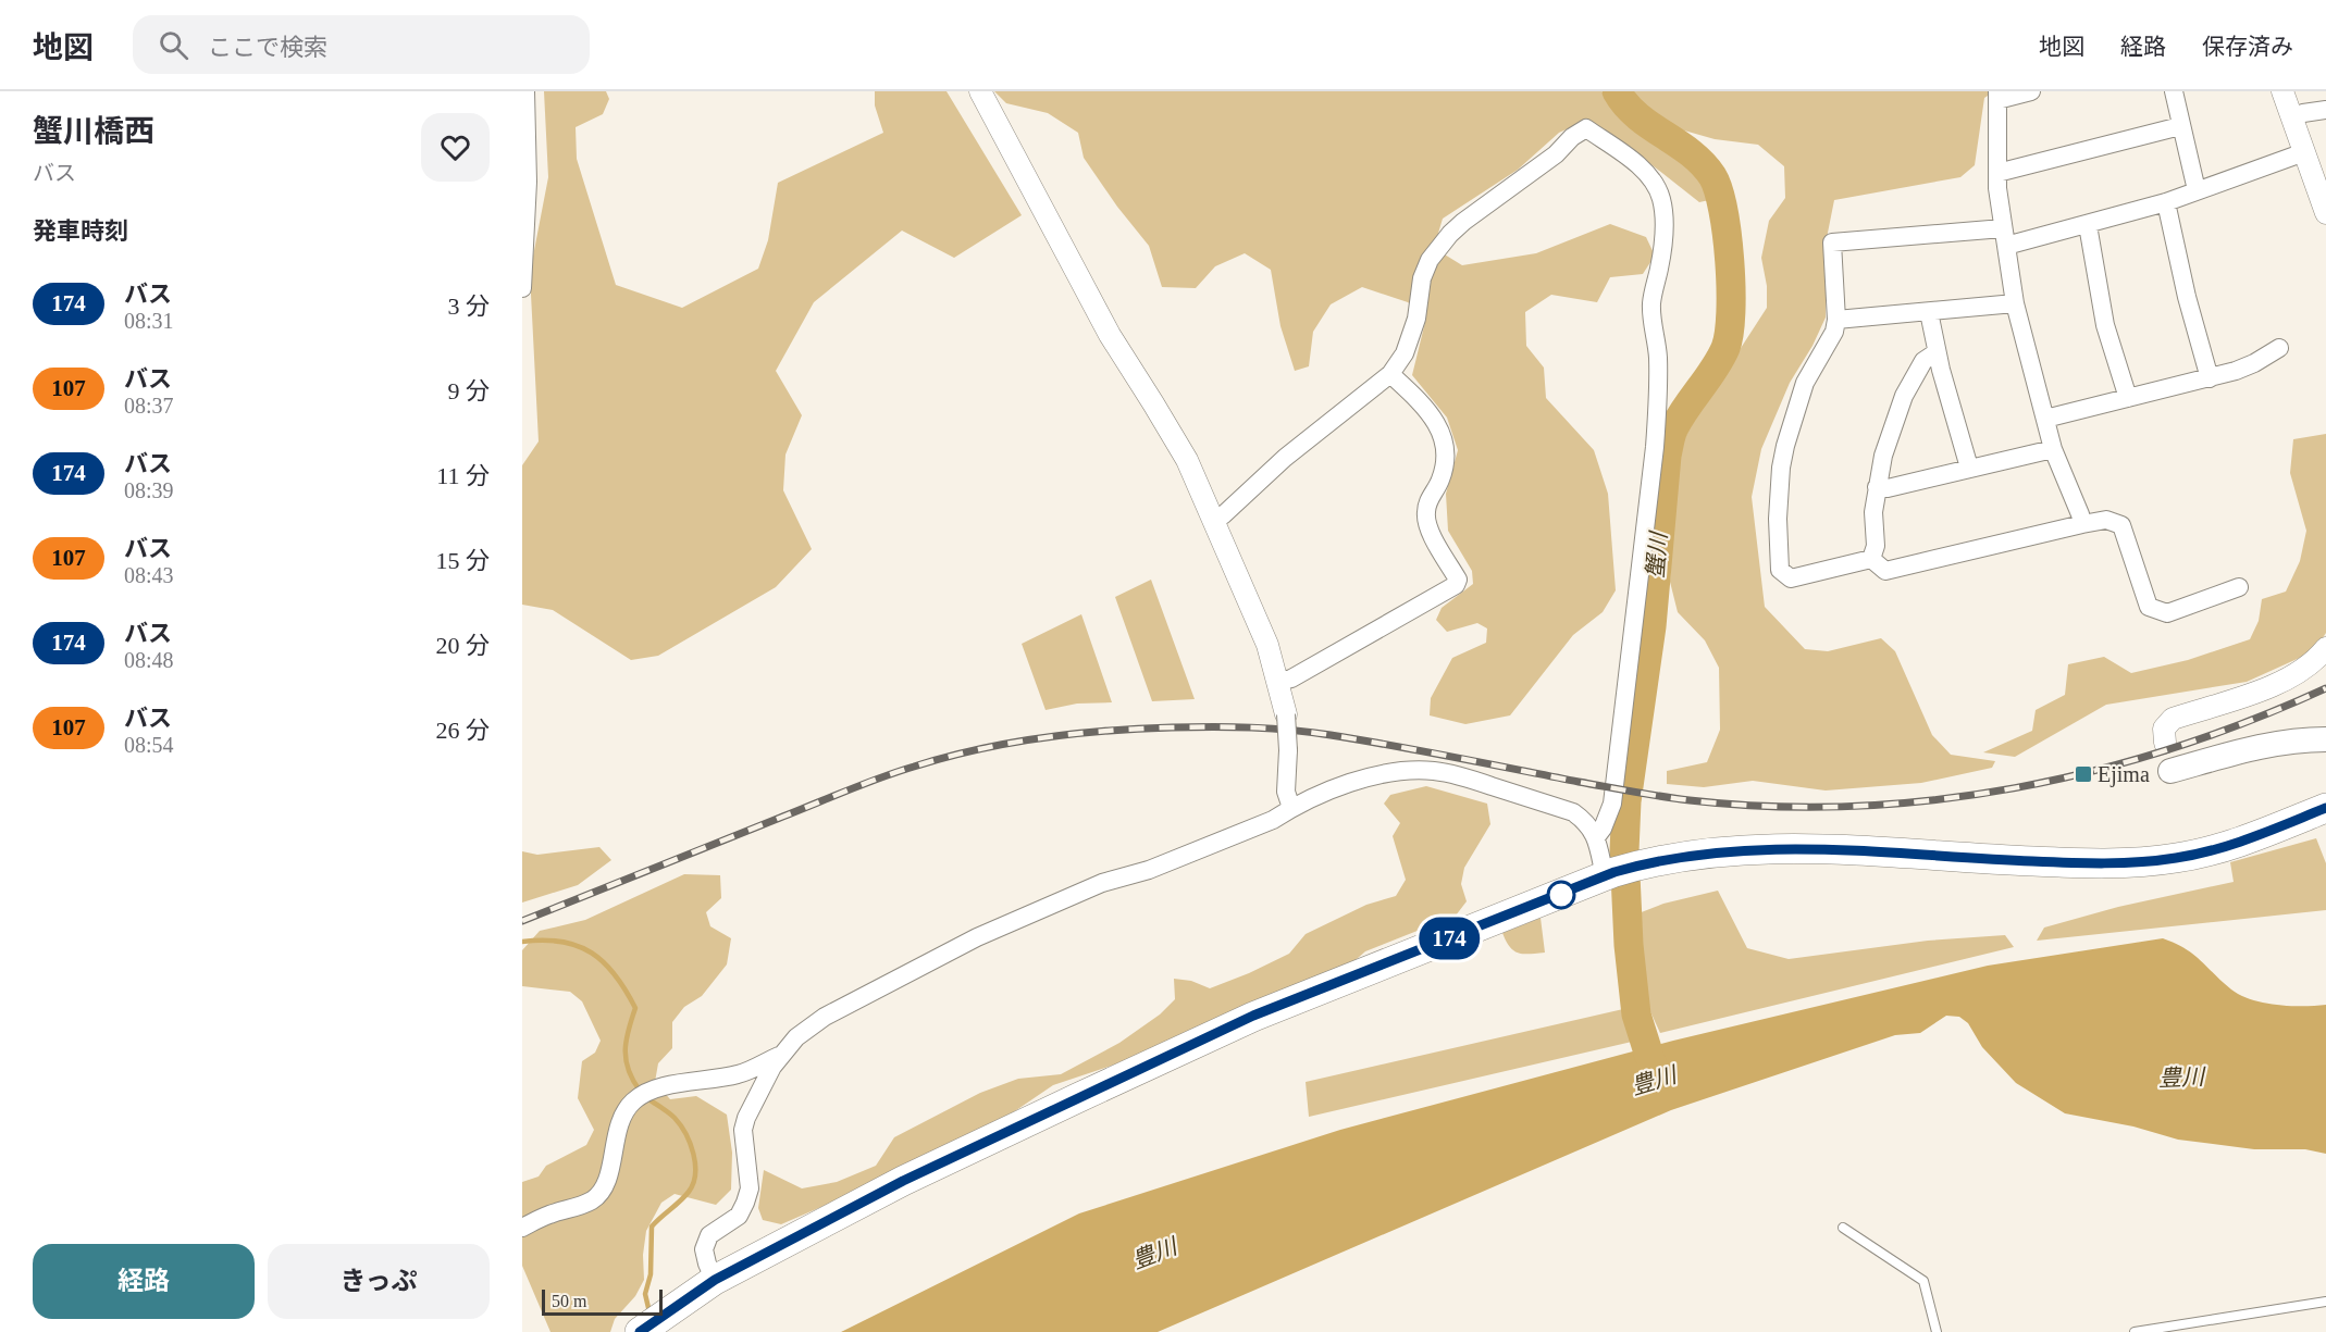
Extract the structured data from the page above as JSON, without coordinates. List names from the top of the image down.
{
  "water": ["蟹川", "豊川"],
  "places": {
    "transit": ["Ejima"]
  },
  "lines": ["bus line 174"],
  "scale_bar": "50 m",
  "page": {
    "header": "地図",
    "search": "ここで検索",
    "nav": ["地図", "経路", "保存済み"],
    "heading": [
      ["蟹川橋西", "バス"],
      "発車時刻"
    ],
    "on_map": "174",
    "list": [
      {
        "mark": "174",
        "name": "バス",
        "note": "08:31",
        "value": "3 分"
      },
      {
        "mark": "107",
        "name": "バス",
        "note": "08:37",
        "value": "9 分"
      },
      {
        "mark": "174",
        "name": "バス",
        "note": "08:39",
        "value": "11 分"
      },
      {
        "mark": "107",
        "name": "バス",
        "note": "08:43",
        "value": "15 分"
      },
      {
        "mark": "174",
        "name": "バス",
        "note": "08:48",
        "value": "20 分"
      },
      {
        "mark": "107",
        "name": "バス",
        "note": "08:54",
        "value": "26 分"
      }
    ],
    "buttons": ["経路", "きっぷ"],
    "scale": "50 m"
  }
}
